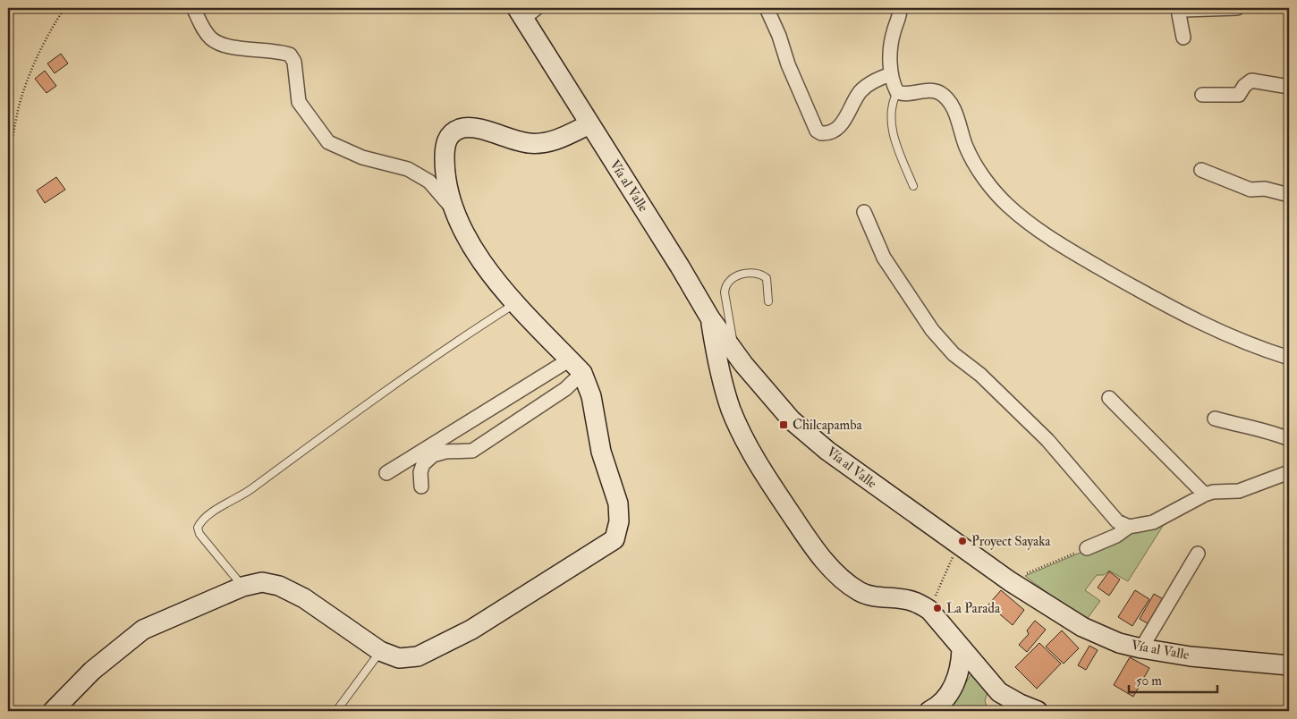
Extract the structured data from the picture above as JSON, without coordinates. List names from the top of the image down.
{
  "streets": {
    "street": ["Vía al Valle"]
  },
  "places": {
    "transit": ["Chilcapamba"],
    "other": ["Proyect Sayaka", "La Parada"]
  },
  "scale_bar": "50 m"
}
